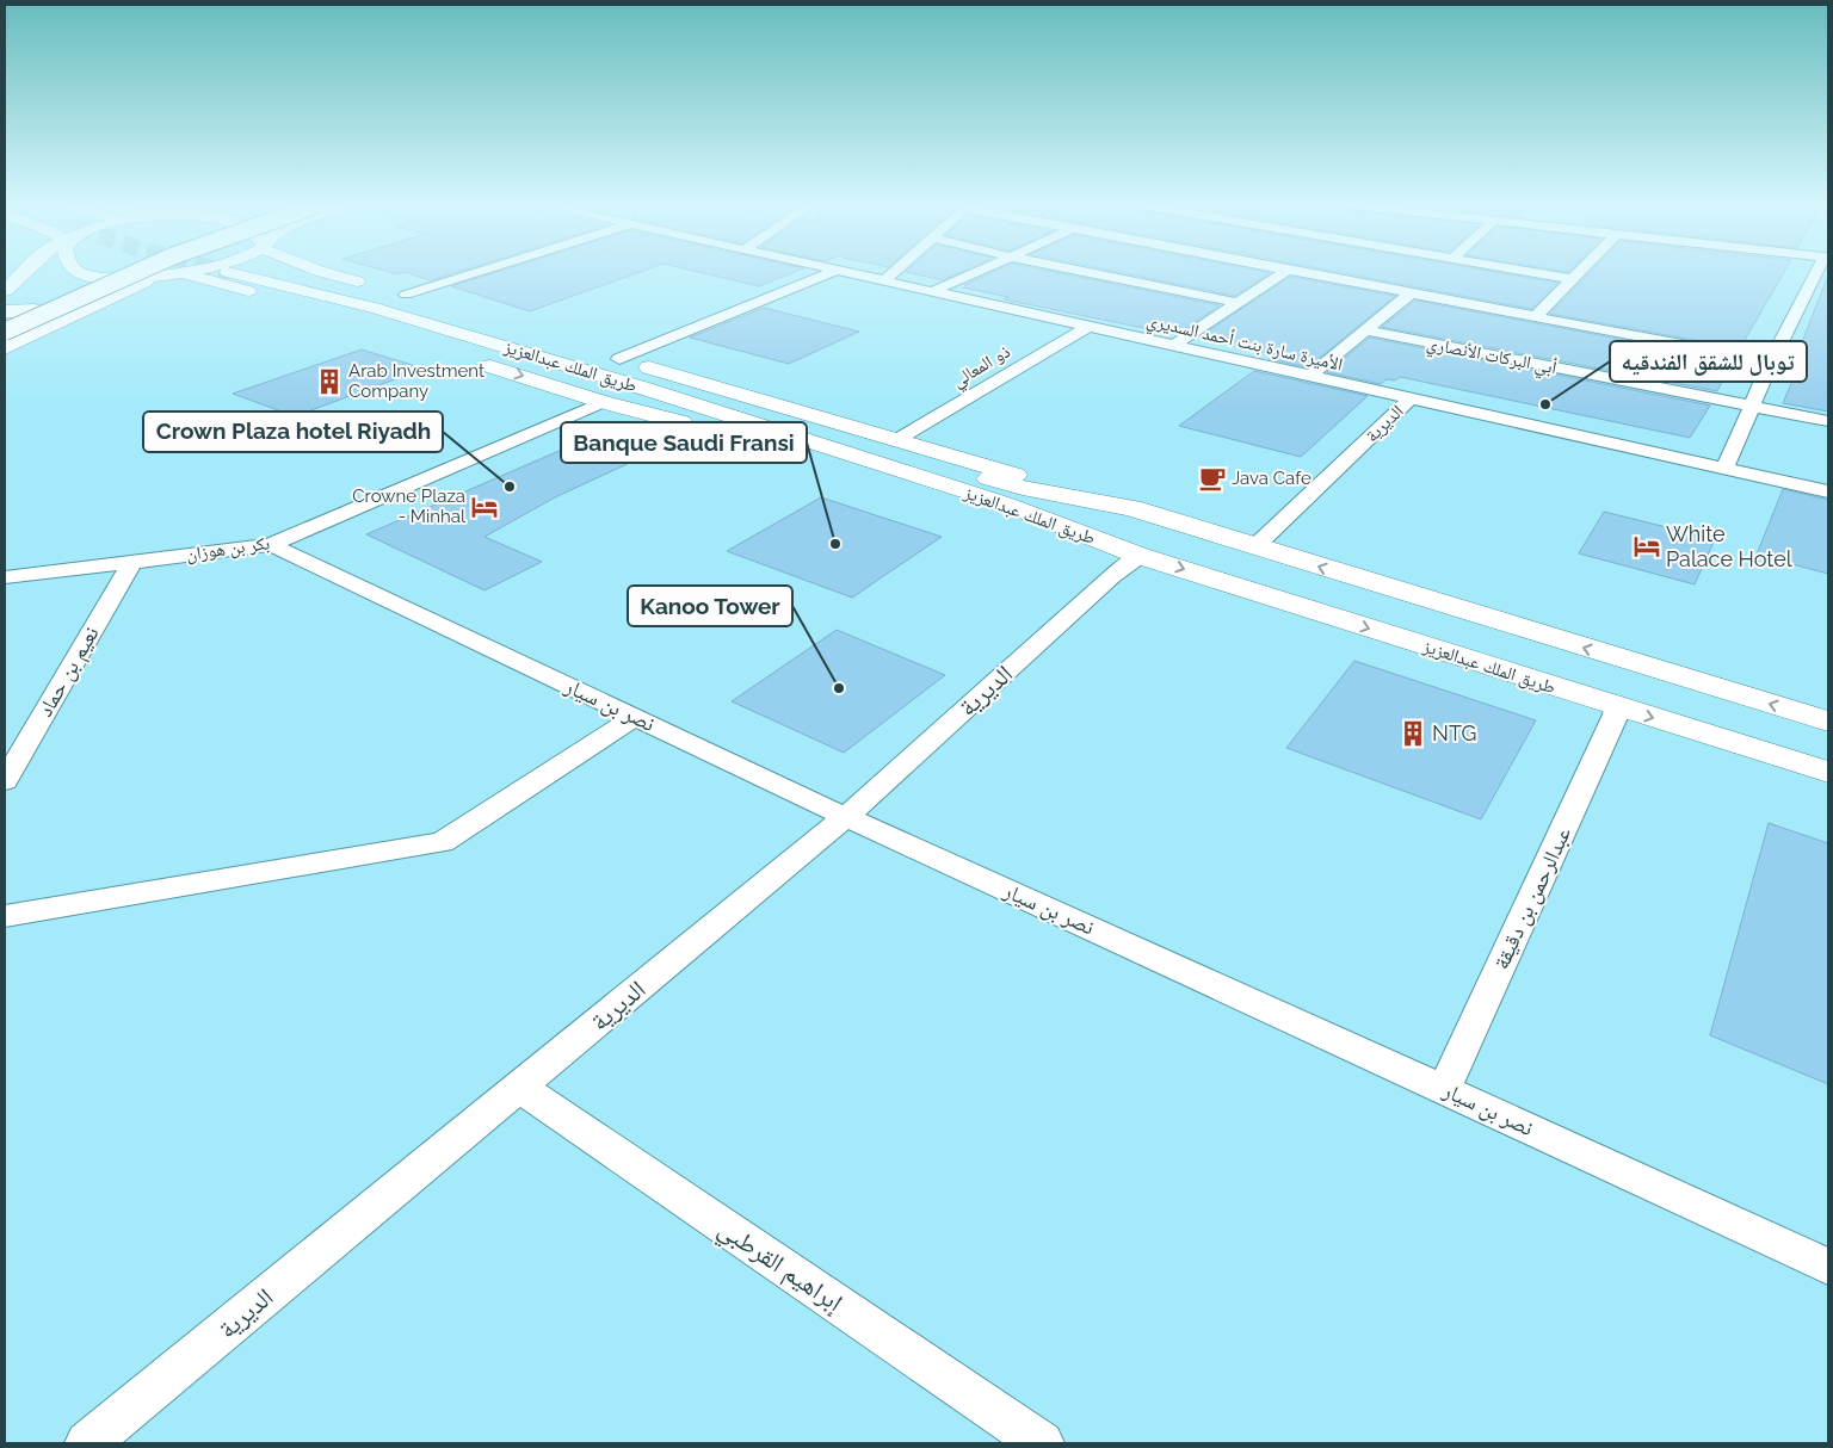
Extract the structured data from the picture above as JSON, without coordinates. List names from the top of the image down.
{
  "streets": {
    "main road": ["طريق الملك عبدالعزيز"],
    "street": [
      "الأميرة سارة بنت أحمد السديري",
      "أبي البركات الأنصاري",
      "ذو المعالي",
      "الديرية",
      "بكر بن هوزان",
      "نعيم بن حماد",
      "نصر بن سيار",
      "عبدالرحمن بن دقيقة",
      "إبراهيم القرطبي"
    ]
  },
  "crossings": [
    ["الأميرة سارة بنت أحمد السديري", "ذو المعالي"],
    ["الأميرة سارة بنت أحمد السديري", "الديرية"],
    ["طريق الملك عبدالعزيز", "الديرية"],
    ["طريق الملك عبدالعزيز", "عبدالرحمن بن دقيقة"],
    ["الديرية", "نصر بن سيار"],
    ["الديرية", "إبراهيم القرطبي"],
    ["بكر بن هوزان", "نعيم بن حماد"],
    ["بكر بن هوزان", "نصر بن سيار"],
    ["نصر بن سيار", "عبدالرحمن بن دقيقة"]
  ],
  "places": {
    "building": ["Arab Investment Company", "NTG"],
    "other": [
      "توبال للشقق الفندقيه",
      "Crown Plaza hotel Riyadh",
      "Banque Saudi Fransi",
      "Kanoo Tower"
    ],
    "cafe": ["Java Cafe"],
    "hotel": ["Crowne Plaza - Minhal", "White Palace Hotel"]
  }
}
